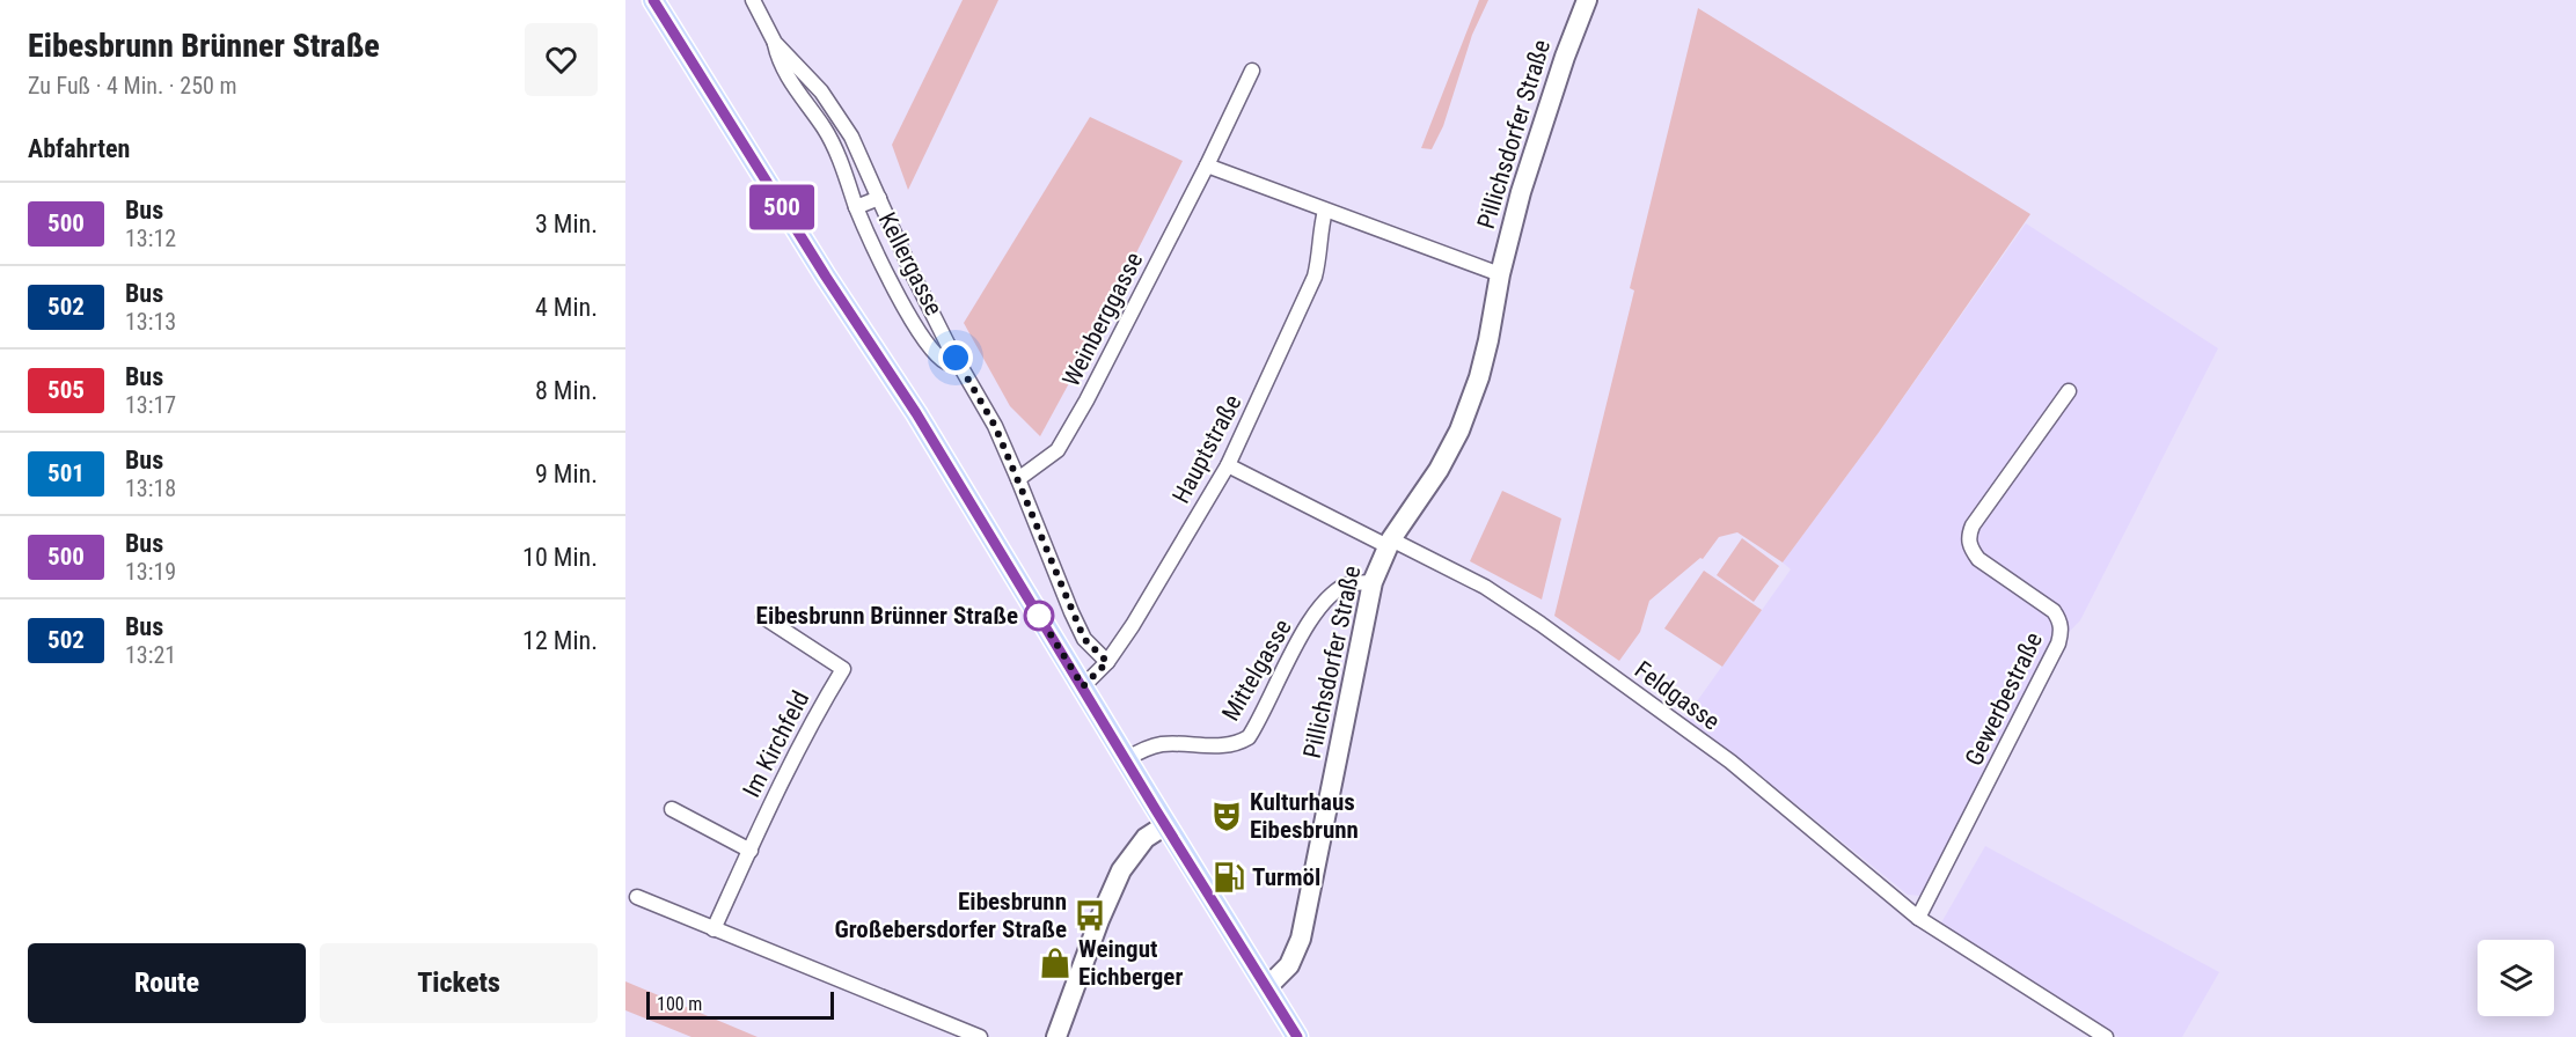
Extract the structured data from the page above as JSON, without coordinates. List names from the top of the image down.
{
  "streets": {
    "main road": ["Pillichsdorfer Straße"],
    "street": [
      "Kellergasse",
      "Weinberggasse",
      "Hauptstraße",
      "Mittelgasse",
      "Feldgasse",
      "Gewerbestraße",
      "Im Kirchfeld"
    ]
  },
  "crossings": [
    ["Pillichsdorfer Straße", "Mittelgasse"],
    ["Pillichsdorfer Straße", "Feldgasse"],
    ["Kellergasse", "Weinberggasse"],
    ["Kellergasse", "Hauptstraße"],
    ["Hauptstraße", "Feldgasse"],
    ["Feldgasse", "Gewerbestraße"]
  ],
  "places": {
    "other": ["Eibesbrunn Brünner Straße"],
    "theatre": ["Kulturhaus Eibesbrunn"],
    "fuel station": ["Turmöl"],
    "bus stop": ["Eibesbrunn Großebersdorfer Straße"],
    "shop": ["Weingut Eichberger"]
  },
  "lines": ["bus line 500"],
  "scale_bar": "100 m",
  "page": {
    "heading": [
      ["Eibesbrunn Brünner Straße", "Zu Fuß · 4 Min. · 250 m"],
      "Abfahrten"
    ],
    "on_map": "500",
    "list": [
      {
        "mark": "500",
        "name": "Bus",
        "note": "13:12",
        "value": "3 Min."
      },
      {
        "mark": "502",
        "name": "Bus",
        "note": "13:13",
        "value": "4 Min."
      },
      {
        "mark": "505",
        "name": "Bus",
        "note": "13:17",
        "value": "8 Min."
      },
      {
        "mark": "501",
        "name": "Bus",
        "note": "13:18",
        "value": "9 Min."
      },
      {
        "mark": "500",
        "name": "Bus",
        "note": "13:19",
        "value": "10 Min."
      },
      {
        "mark": "502",
        "name": "Bus",
        "note": "13:21",
        "value": "12 Min."
      }
    ],
    "buttons": ["Route", "Tickets"],
    "scale": "100 m"
  }
}
